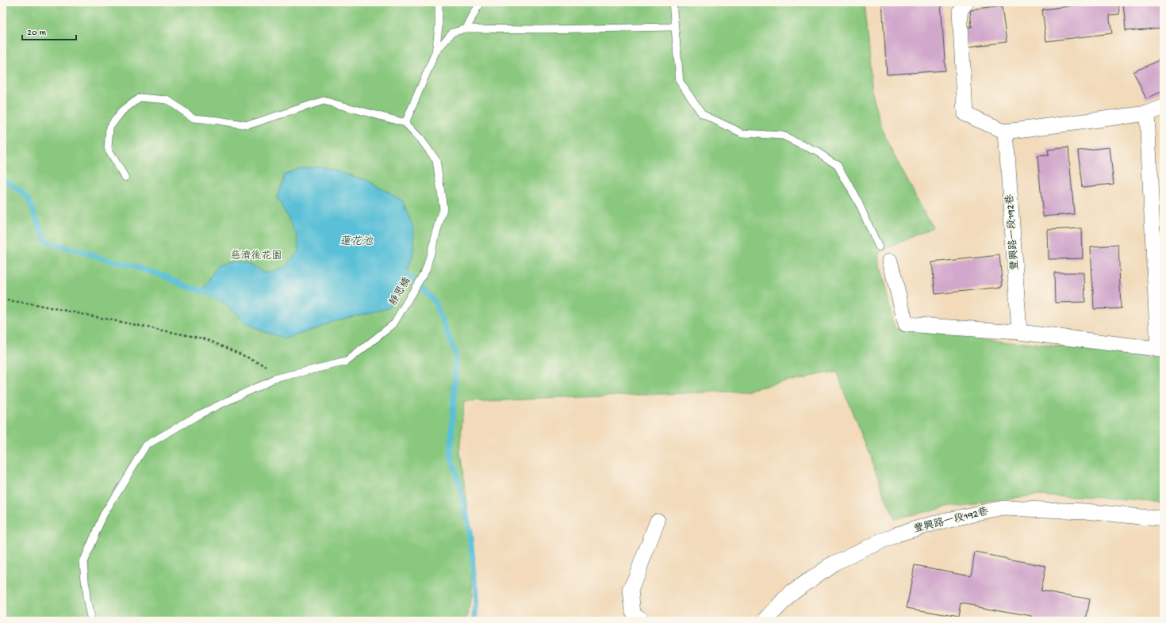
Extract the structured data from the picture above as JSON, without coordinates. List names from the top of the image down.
{
  "streets": {
    "street": ["豐興路一段192巷"],
    "lane": ["靜思橋"]
  },
  "water": ["蓮花池"],
  "parks": ["慈濟後花園"],
  "scale_bar": "20 m"
}
